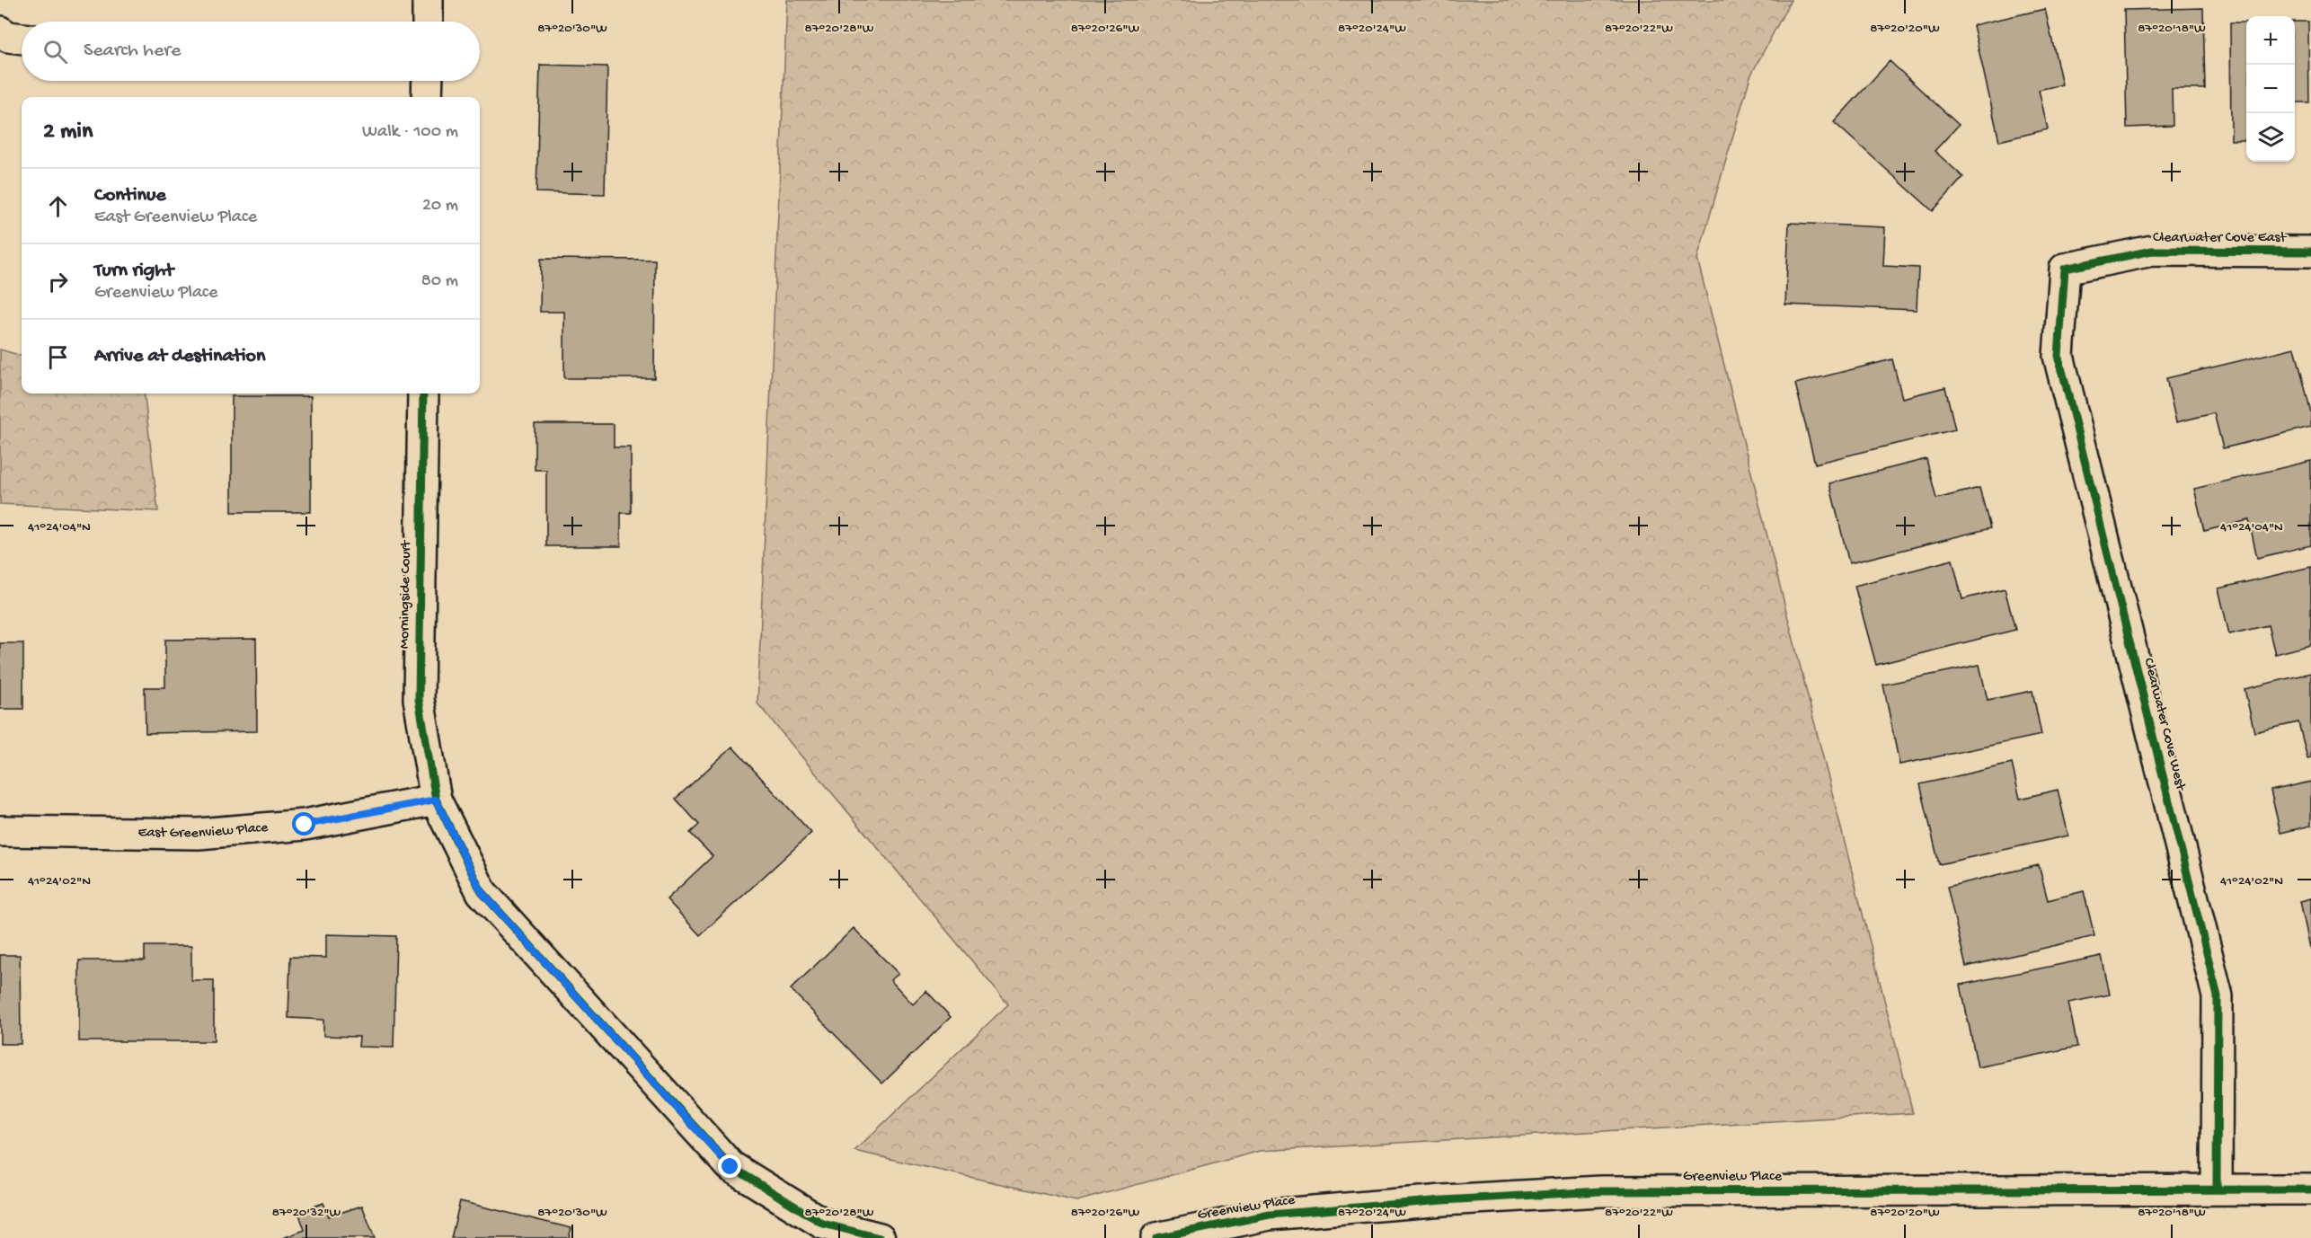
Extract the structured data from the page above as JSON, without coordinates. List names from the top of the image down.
{
  "streets": {
    "street": [
      "Clearwater Cove East",
      "Morningside Court",
      "Clearwater Cove West",
      "East Greenview Place",
      "Greenview Place"
    ]
  },
  "crossings": [
    ["Clearwater Cove East", "Clearwater Cove West"],
    ["Morningside Court", "East Greenview Place"],
    ["Clearwater Cove West", "Greenview Place"]
  ],
  "page": {
    "map_buttons": ["+", "−"],
    "search": "Search here",
    "heading": ["2 min", "Walk · 100 m"],
    "list": [
      ["Continue", "East Greenview Place", "20 m"],
      ["Turn right", "Greenview Place", "80 m"],
      "Arrive at destination"
    ]
  },
  "coordinates": [
    "87°20'30\"W",
    "87°20'28\"W",
    "87°20'26\"W",
    "87°20'24\"W",
    "87°20'22\"W",
    "87°20'20\"W",
    "87°20'18\"W",
    "41°24'04\"N",
    "41°24'02\"N",
    "87°20'32\"W"
  ]
}
